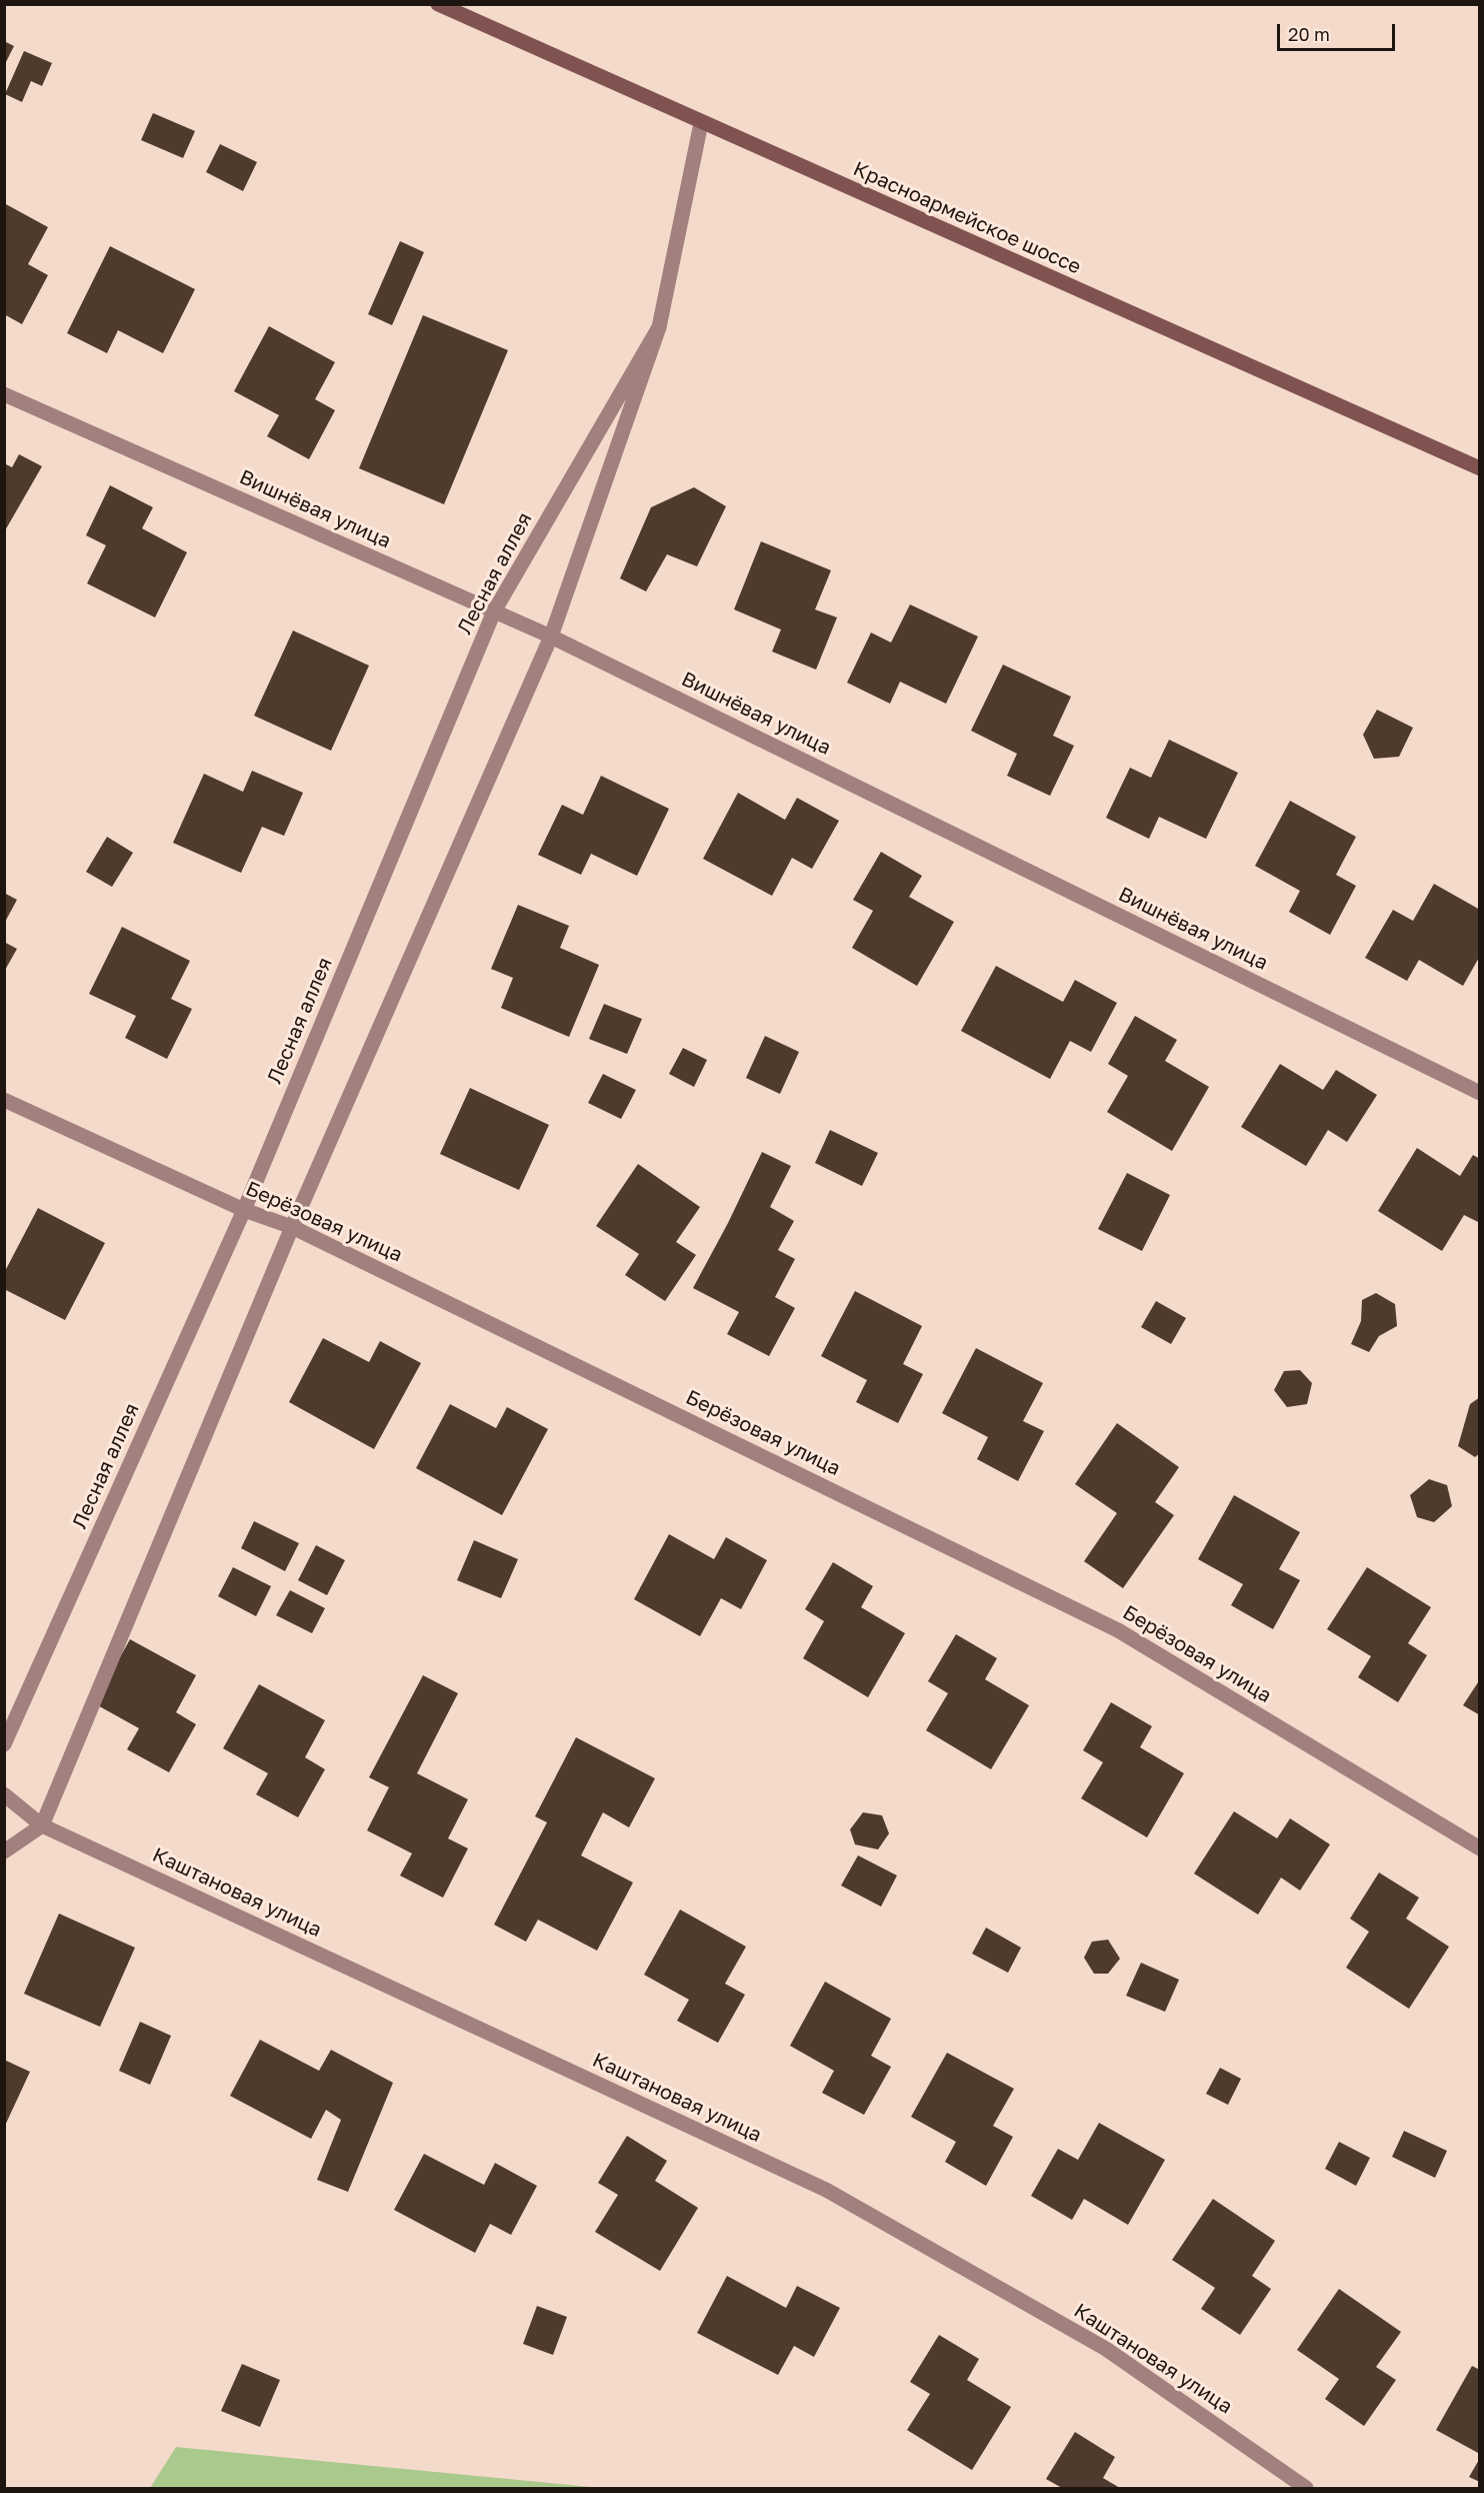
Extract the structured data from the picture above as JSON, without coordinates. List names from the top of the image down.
{
  "streets": {
    "main road": ["Красноармейское шоссе"],
    "street": [
      "Вишнёвая улица",
      "Лесная аллея",
      "Берёзовая улица",
      "Каштановая улица"
    ]
  },
  "crossings": [
    ["Вишнёвая улица", "Лесная аллея"],
    ["Лесная аллея", "Берёзовая улица"]
  ],
  "scale_bar": "20 m"
}
